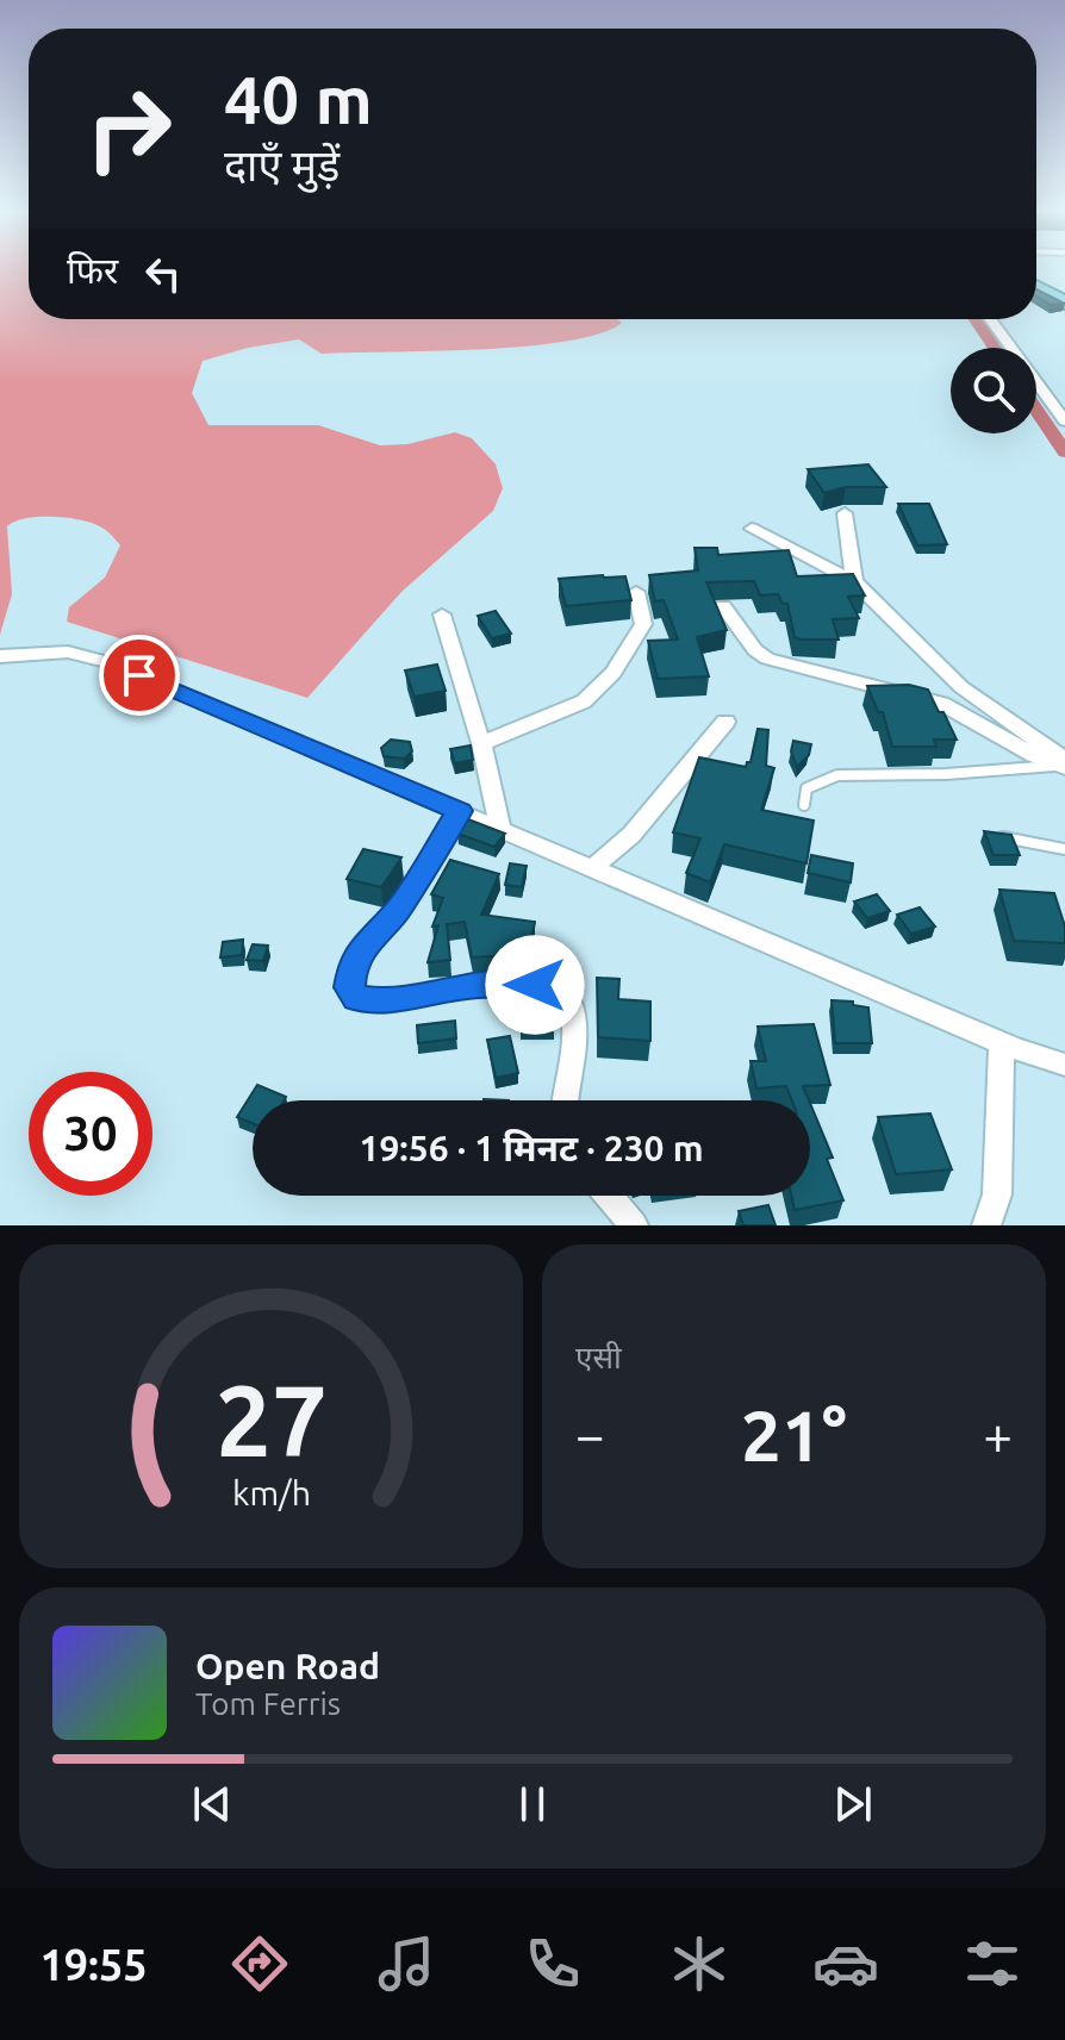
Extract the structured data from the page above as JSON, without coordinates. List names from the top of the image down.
{
  "page": {
    "turn": ["40 m", "दाएँ मुड़ें"],
    "then": "फिर",
    "limit": "30",
    "trip": "19:56 · 1 मिनट · 230 m",
    "tile": "एसी",
    "heat": ["−", "21°", "+"],
    "song": ["Open Road", "Tom Ferris"],
    "tabs": "19:55",
    "gauge": ["27", "km/h"]
  }
}
